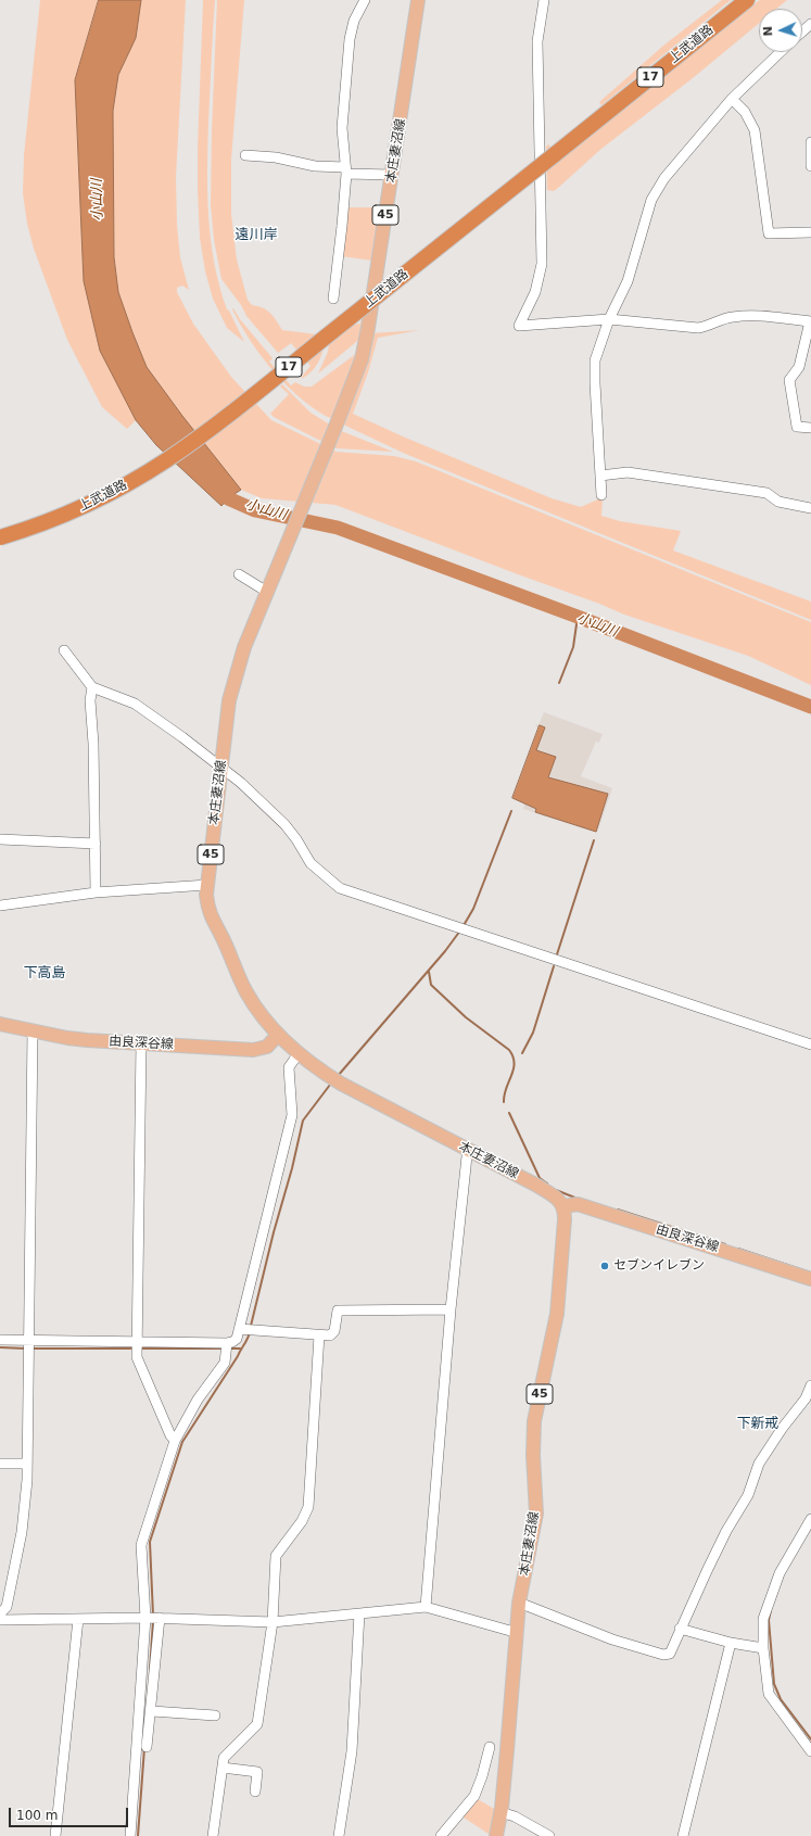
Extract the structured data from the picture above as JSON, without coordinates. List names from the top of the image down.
{
  "streets": {
    "highway": ["上武道路", "17"],
    "main road": ["本庄妻沼線", "45", "由良深谷線"]
  },
  "crossings": [
    ["本庄妻沼線", "由良深谷線"]
  ],
  "districts": ["遠川岸", "下高島", "下新戒"],
  "water": ["小山川"],
  "places": ["セブンイレブン"],
  "scale_bar": "100 m",
  "north": "left"
}
